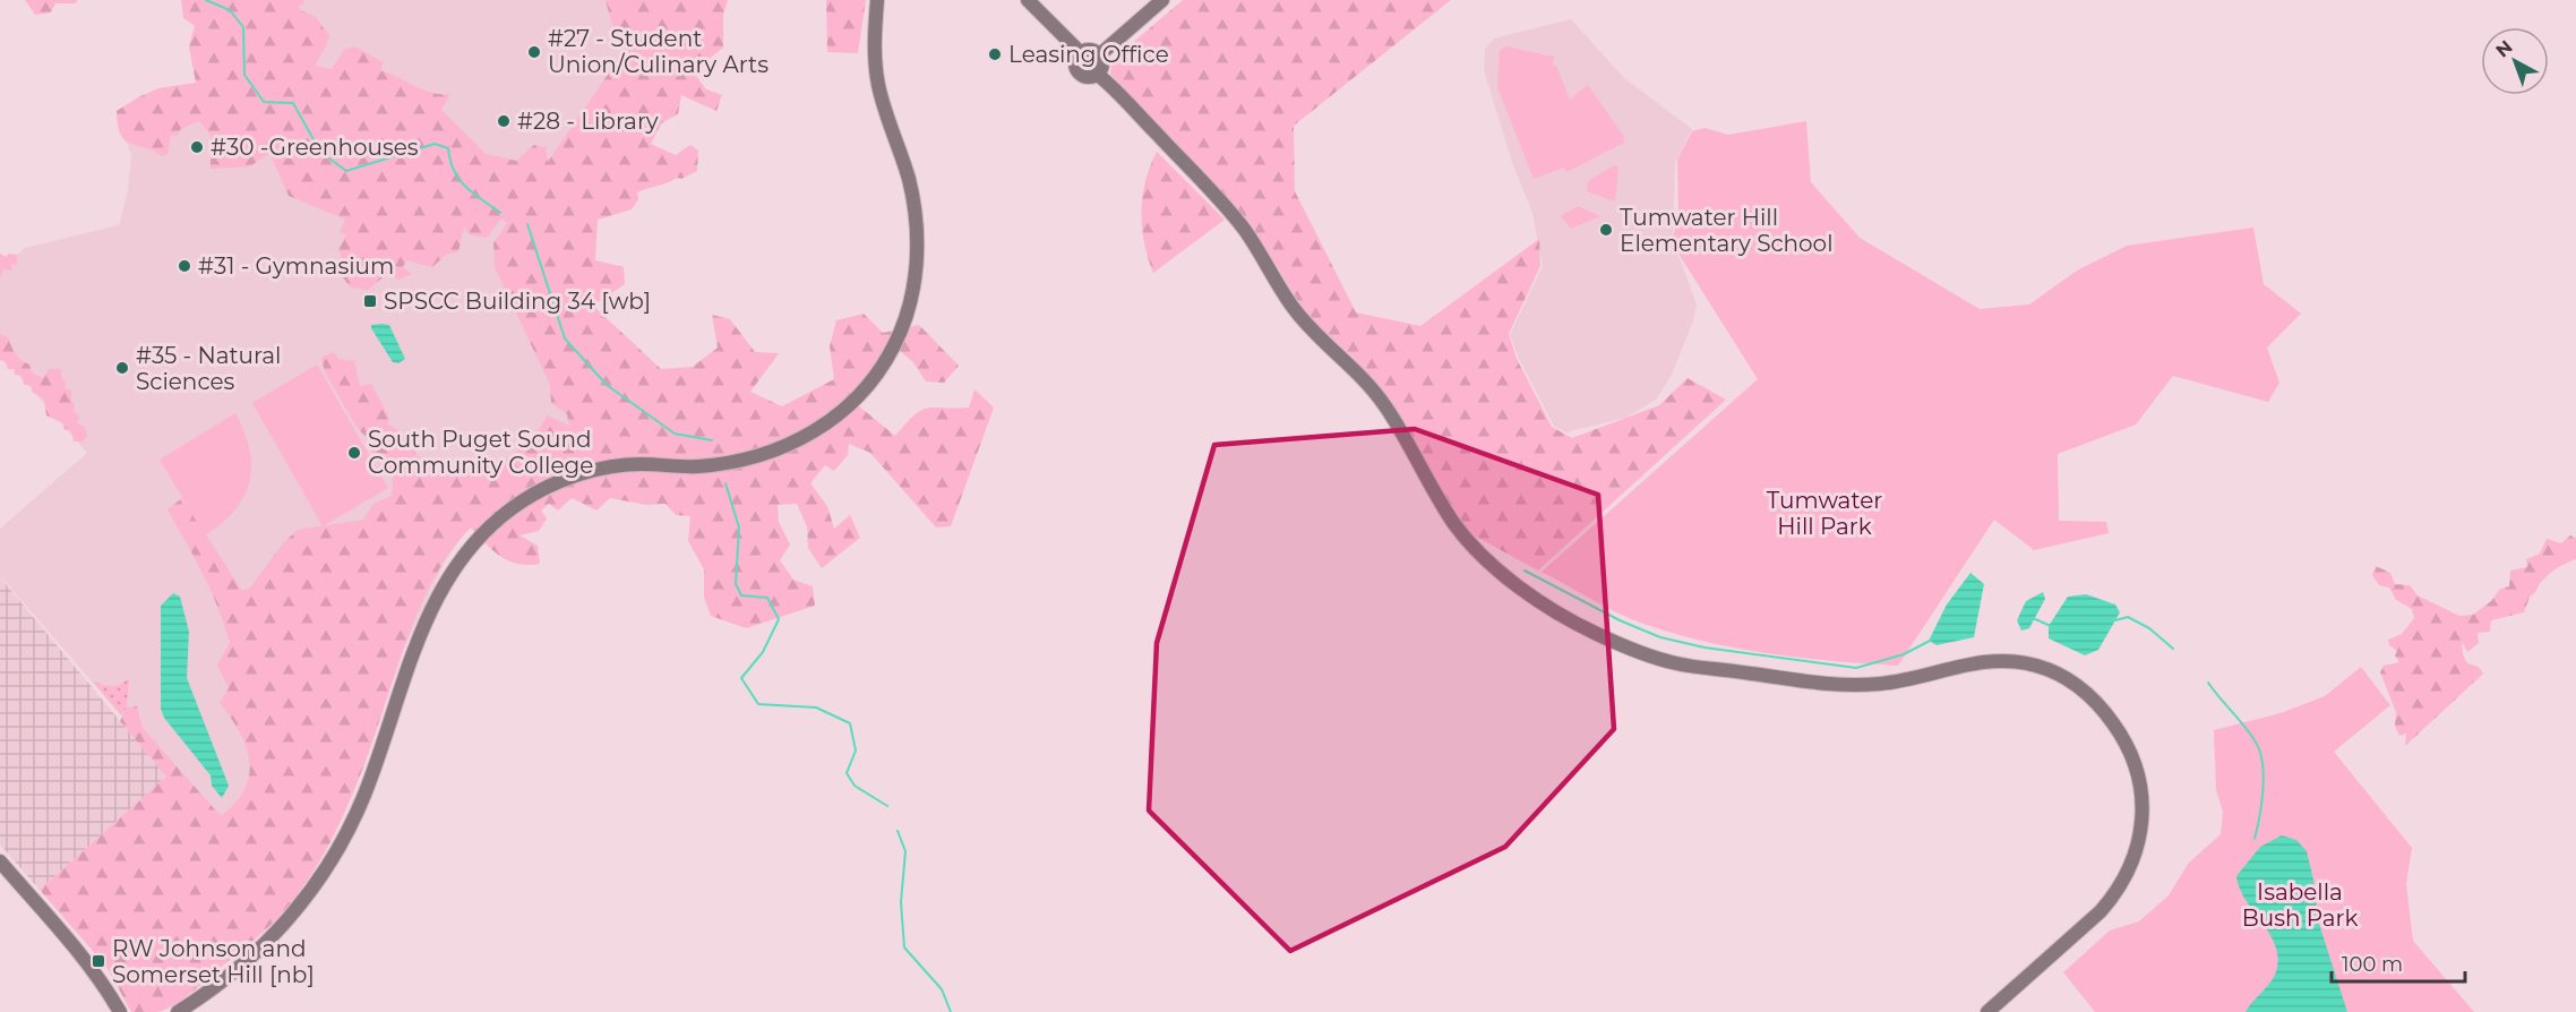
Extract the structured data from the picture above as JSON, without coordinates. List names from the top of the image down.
{
  "parks": ["Tumwater Hill Park", "Isabella Bush Park"],
  "places": {
    "other": [
      "#27 - Student Union/Culinary Arts",
      "Leasing Office",
      "#28 - Library",
      "#30 -Greenhouses",
      "Tumwater Hill Elementary School",
      "#31 - Gymnasium",
      "#35 - Natural Sciences",
      "South Puget Sound Community College"
    ],
    "transit": ["SPSCC Building 34 [wb]", "RW Johnson and Somerset Hill [nb]"]
  },
  "scale_bar": "100 m",
  "north": "top left"
}
